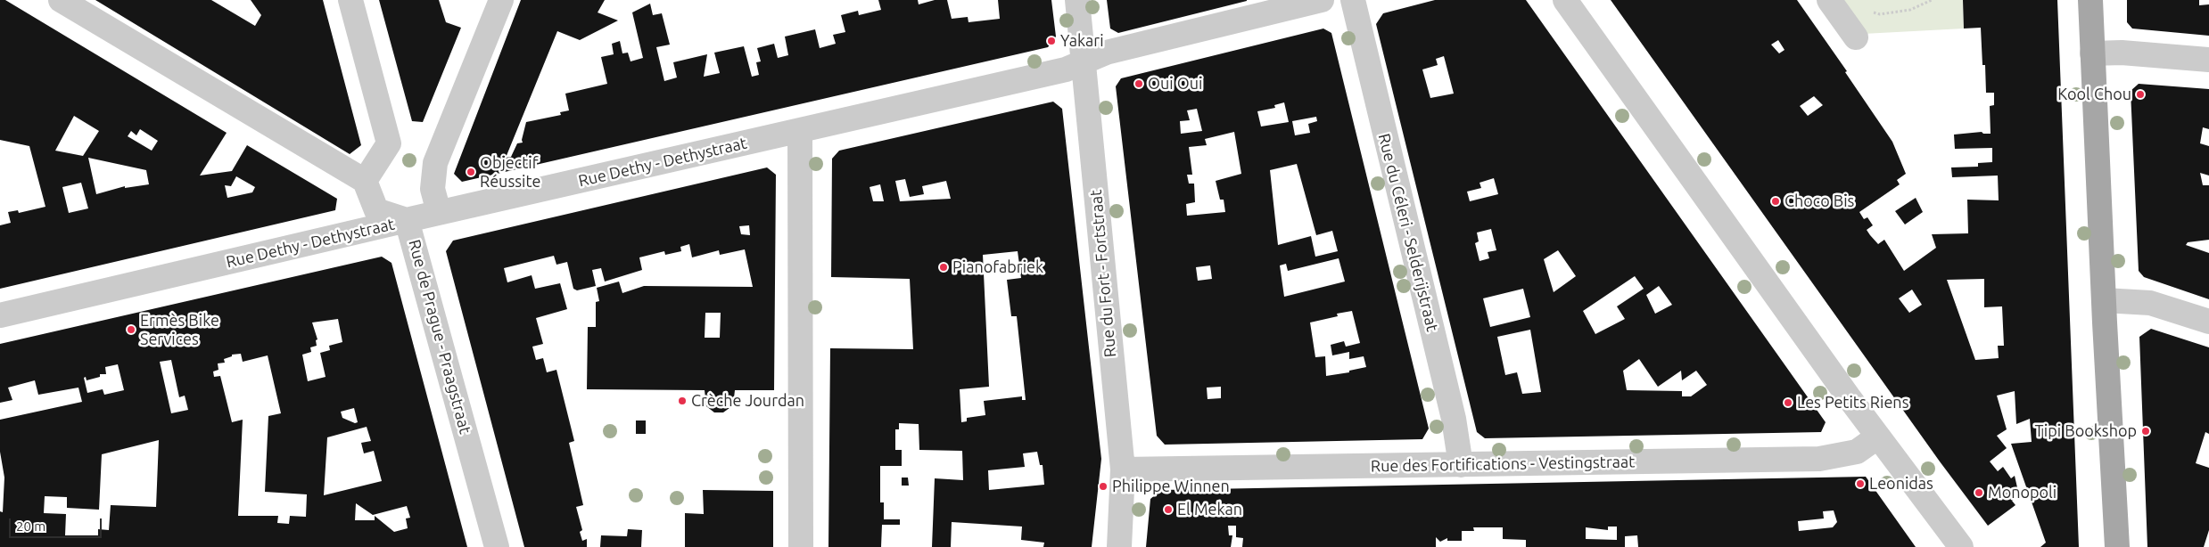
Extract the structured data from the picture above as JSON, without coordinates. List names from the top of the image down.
{
  "streets": {
    "street": [
      "Rue Dethy - Dethystraat",
      "Rue du Céleri - Selderijstraat",
      "Rue du Fort - Fortstraat",
      "Rue de Prague - Praagstraat",
      "Rue des Fortifications - Vestingstraat"
    ]
  },
  "crossings": [
    ["Rue Dethy - Dethystraat", "Rue du Fort - Fortstraat"],
    ["Rue Dethy - Dethystraat", "Rue de Prague - Praagstraat"],
    ["Rue du Céleri - Selderijstraat", "Rue des Fortifications - Vestingstraat"],
    ["Rue du Fort - Fortstraat", "Rue des Fortifications - Vestingstraat"]
  ],
  "places": [
    "Yakari",
    "Oui Oui",
    "Kool Chou",
    "Objectif Réussite",
    "Choco Bis",
    "Pianofabriek",
    "Ermès Bike Services",
    "Crèche Jourdan",
    "Les Petits Riens",
    "Tipi Bookshop",
    "Leonidas",
    "Philippe Winnen",
    "Monopoli",
    "El Mekan"
  ],
  "scale_bar": "20 m"
}
